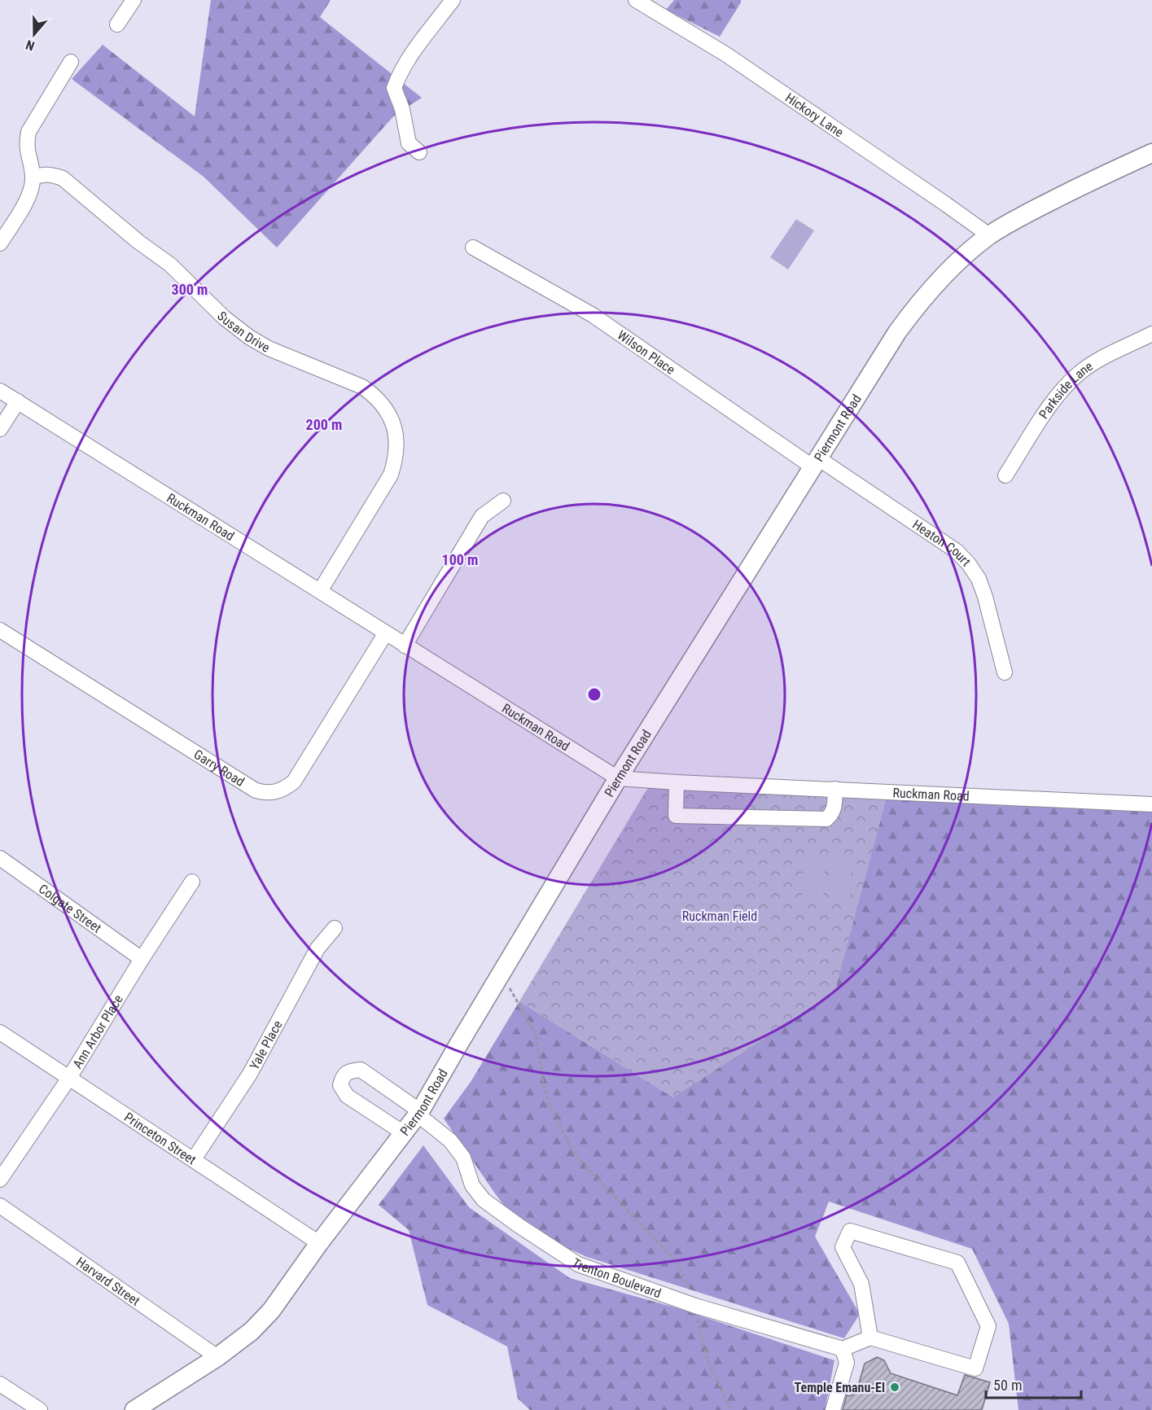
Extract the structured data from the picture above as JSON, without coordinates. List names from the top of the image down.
{
  "streets": {
    "main road": ["Piermont Road"],
    "street": [
      "Hickory Lane",
      "Susan Drive",
      "Wilson Place",
      "Parkside Lane",
      "Ruckman Road",
      "Heaton Court",
      "Garry Road",
      "Colgate Street",
      "Ann Arbor Place",
      "Yale Place",
      "Princeton Street",
      "Trenton Boulevard",
      "Harvard Street"
    ]
  },
  "crossings": [
    ["Hickory Lane", "Piermont Road"],
    ["Susan Drive", "Ruckman Road"],
    ["Wilson Place", "Piermont Road"],
    ["Wilson Place", "Heaton Court"],
    ["Piermont Road", "Ruckman Road"],
    ["Piermont Road", "Heaton Court"],
    ["Piermont Road", "Princeton Street"],
    ["Piermont Road", "Trenton Boulevard"],
    ["Piermont Road", "Harvard Street"],
    ["Ruckman Road", "Garry Road"],
    ["Colgate Street", "Ann Arbor Place"],
    ["Ann Arbor Place", "Princeton Street"],
    ["Yale Place", "Princeton Street"]
  ],
  "parks": ["Ruckman Field"],
  "places": ["Temple Emanu-El"],
  "scale_bar": "50 m",
  "north": "bottom",
  "rings": ["300 m", "200 m", "100 m"]
}
